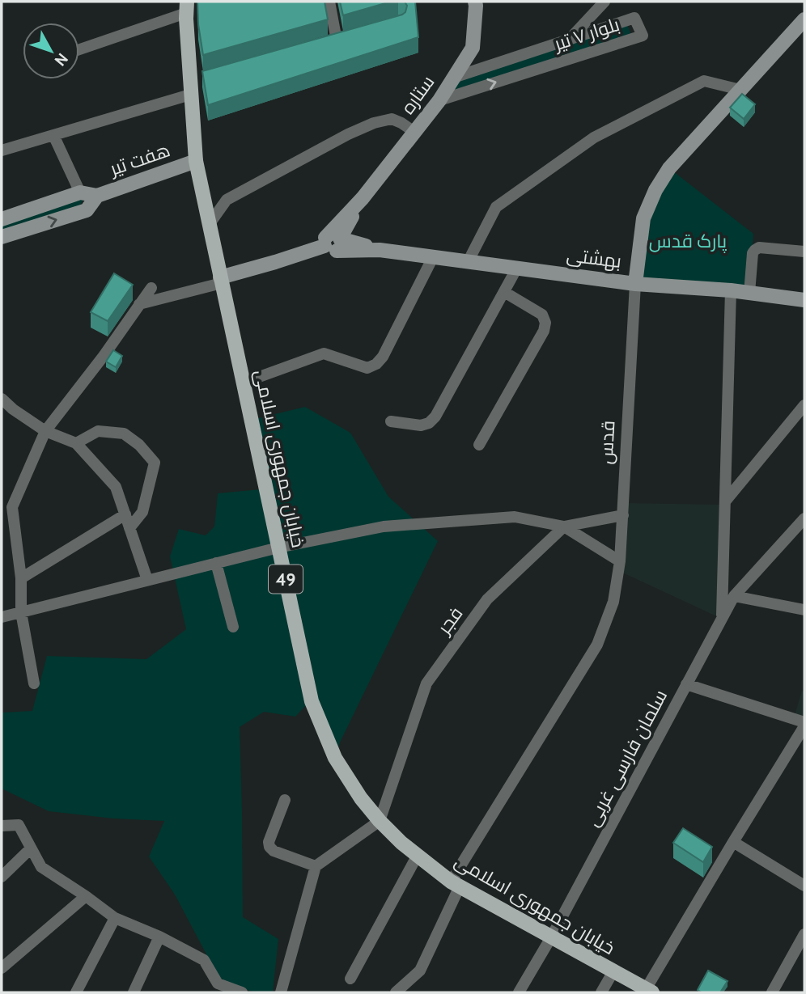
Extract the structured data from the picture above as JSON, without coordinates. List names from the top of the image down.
{
  "streets": {
    "main road": ["خیابان جمهوری اسلامی", "49"],
    "street": [
      "بلوار ۷ تیر",
      "ستاره",
      "هفت تیر",
      "بهشتی",
      "قدس",
      "فجر",
      "سلمان فارسی غربی"
    ]
  },
  "crossings": [
    ["بلوار ۷ تیر", "ستاره"],
    ["ستاره", "بهشتی"],
    ["هفت تیر", "خیابان جمهوری اسلامی"],
    ["بهشتی", "قدس"],
    ["قدس", "خیابان جمهوری اسلامی"],
    ["خیابان جمهوری اسلامی", "فجر"],
    ["خیابان جمهوری اسلامی", "سلمان فارسی غربی"]
  ],
  "parks": ["پارک قدس"],
  "north": "bottom right"
}
